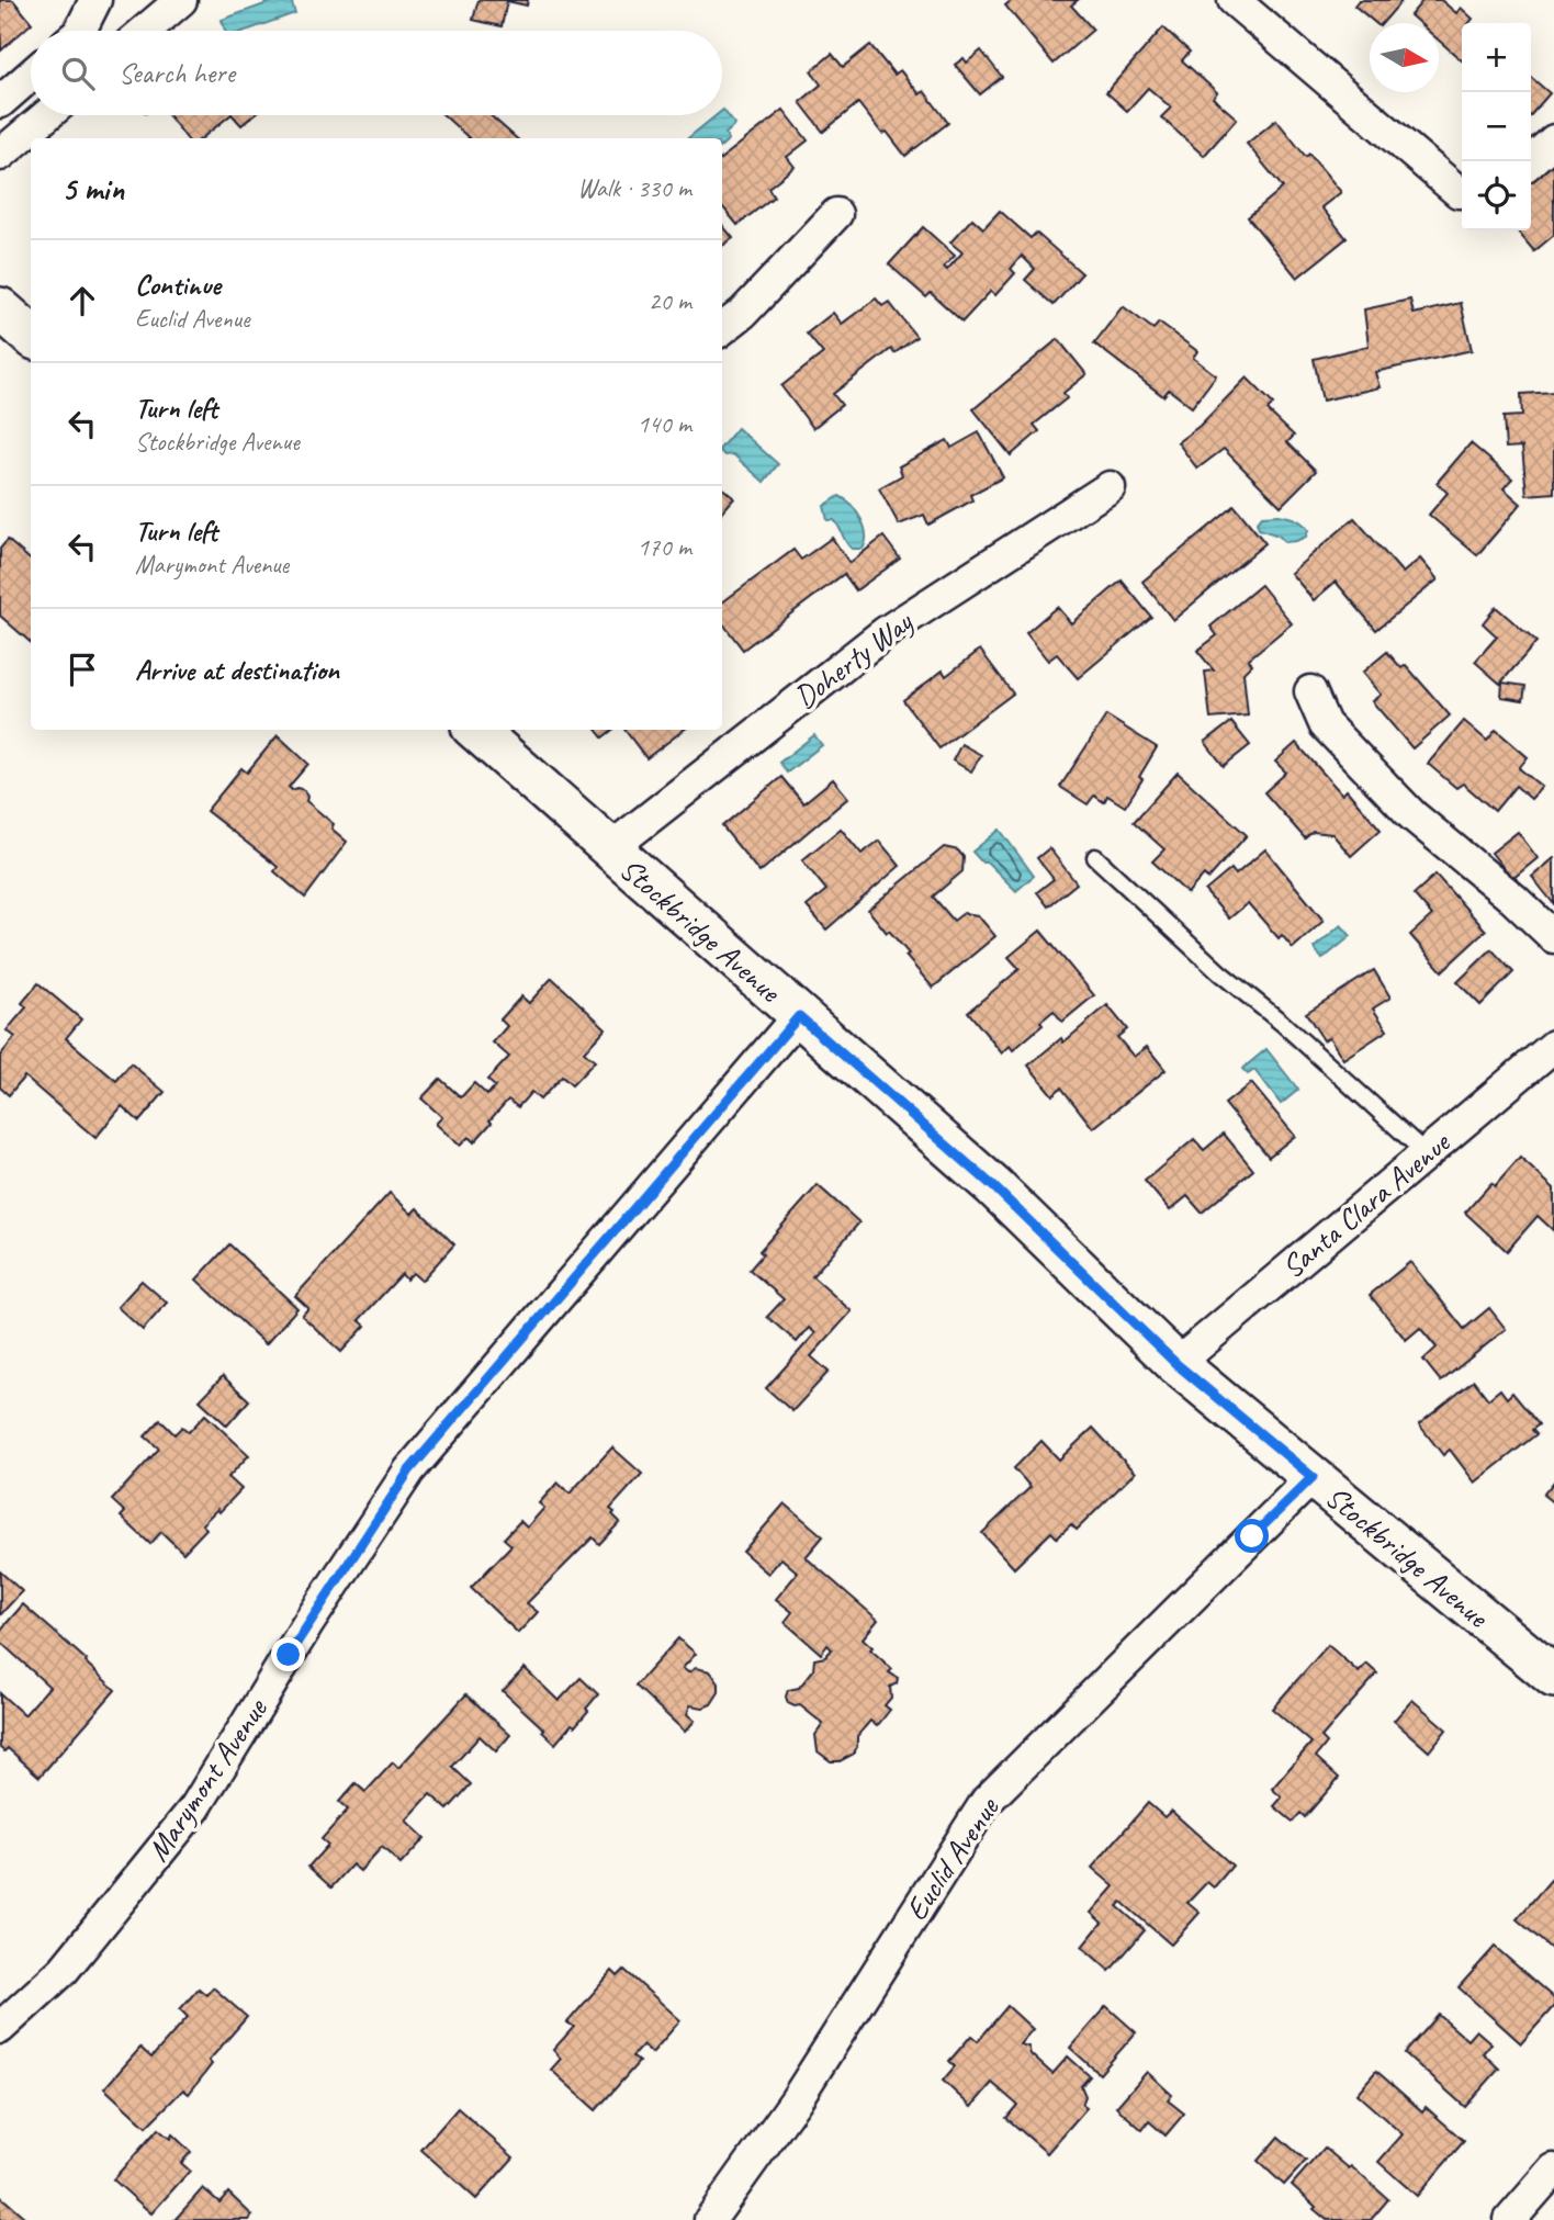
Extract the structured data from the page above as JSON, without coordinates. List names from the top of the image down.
{
  "streets": {
    "street": [
      "Doherty Way",
      "Stockbridge Avenue",
      "Santa Clara Avenue",
      "Marymont Avenue",
      "Euclid Avenue"
    ]
  },
  "crossings": [
    ["Doherty Way", "Stockbridge Avenue"],
    ["Stockbridge Avenue", "Santa Clara Avenue"],
    ["Stockbridge Avenue", "Marymont Avenue"],
    ["Stockbridge Avenue", "Euclid Avenue"]
  ],
  "north": "right",
  "page": {
    "map_buttons": ["+", "−"],
    "search": "Search here",
    "heading": ["5 min", "Walk · 330 m"],
    "list": [
      ["Continue", "Euclid Avenue", "20 m"],
      ["Turn left", "Stockbridge Avenue", "140 m"],
      ["Turn left", "Marymont Avenue", "170 m"],
      "Arrive at destination"
    ]
  }
}
